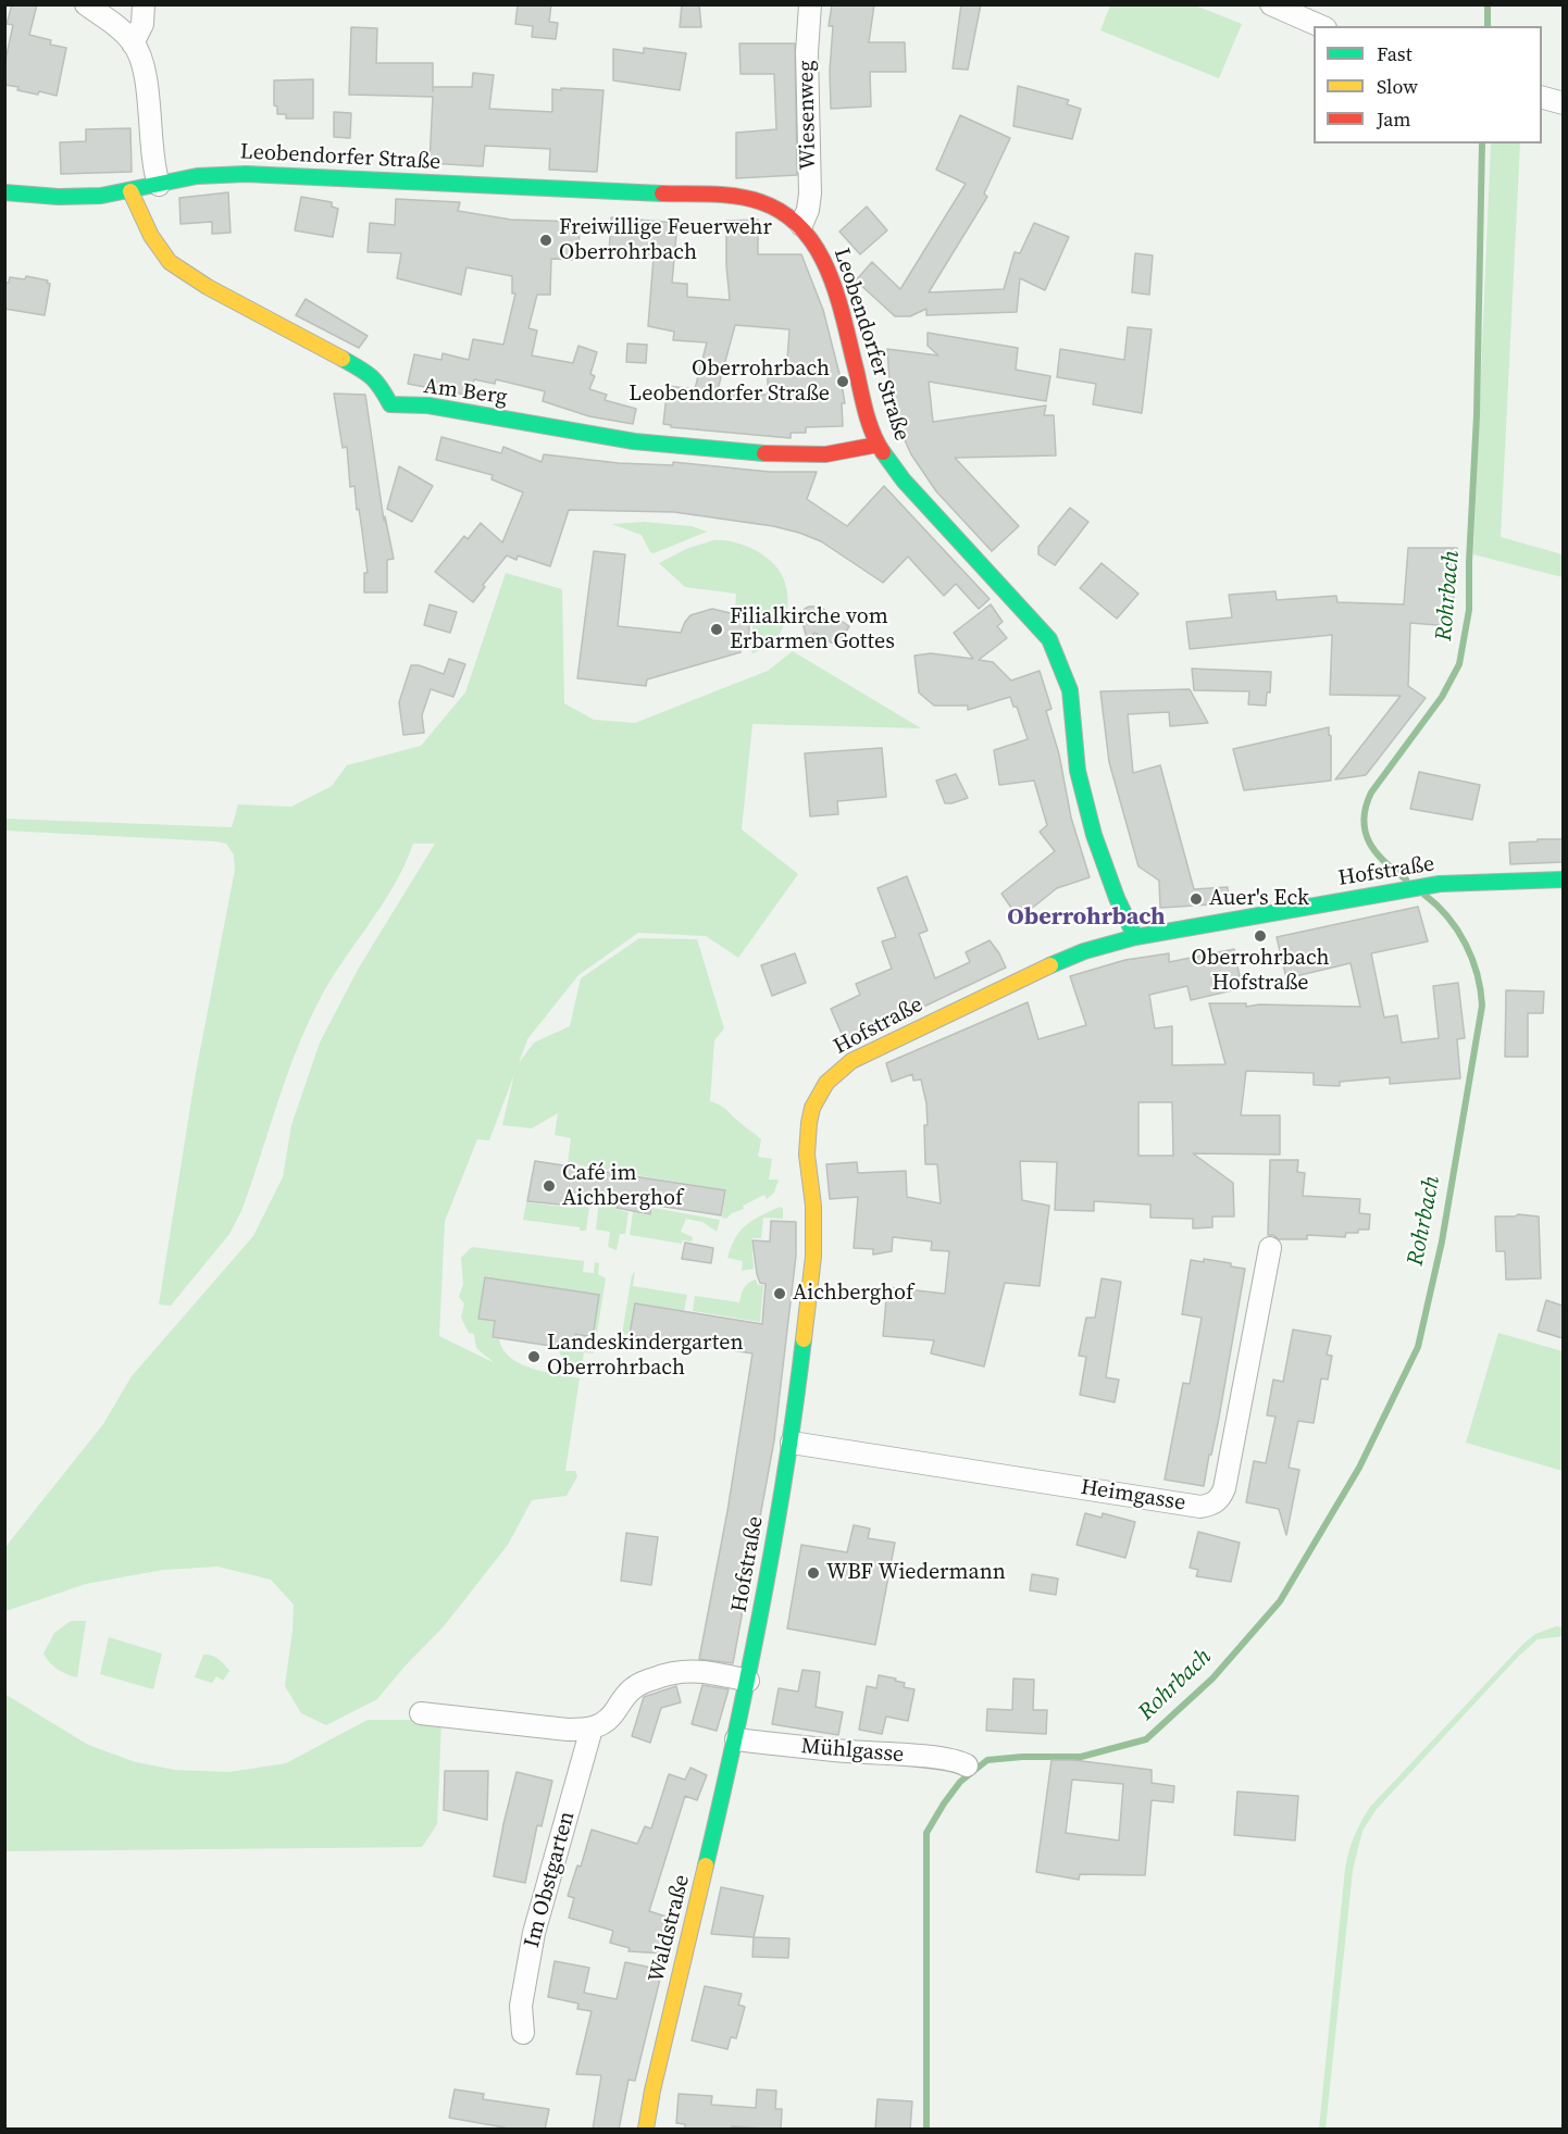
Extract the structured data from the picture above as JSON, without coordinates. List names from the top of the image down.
{
  "streets": {
    "main road": [
      "Leobendorfer Straße",
      "Am Berg",
      "Hofstraße",
      "Waldstraße"
    ],
    "street": [
      "Wiesenweg",
      "Heimgasse",
      "Mühlgasse",
      "Im Obstgarten"
    ]
  },
  "crossings": [
    ["Wiesenweg", "Leobendorfer Straße"],
    ["Leobendorfer Straße", "Am Berg"],
    ["Leobendorfer Straße", "Hofstraße"],
    ["Hofstraße", "Heimgasse"],
    ["Hofstraße", "Mühlgasse"],
    ["Hofstraße", "Waldstraße"],
    ["Mühlgasse", "Waldstraße"]
  ],
  "districts": ["Oberrohrbach"],
  "water": ["Rohrbach"],
  "places": [
    "Freiwillige Feuerwehr Oberrohrbach",
    "Oberrohrbach Leobendorfer Straße",
    "Filialkirche vom Erbarmen Gottes",
    "Auer's Eck",
    "Oberrohrbach Hofstraße",
    "Café im Aichberghof",
    "Aichberghof",
    "Landeskindergarten Oberrohrbach",
    "WBF Wiedermann"
  ],
  "legend": ["Fast", "Slow", "Jam"]
}
